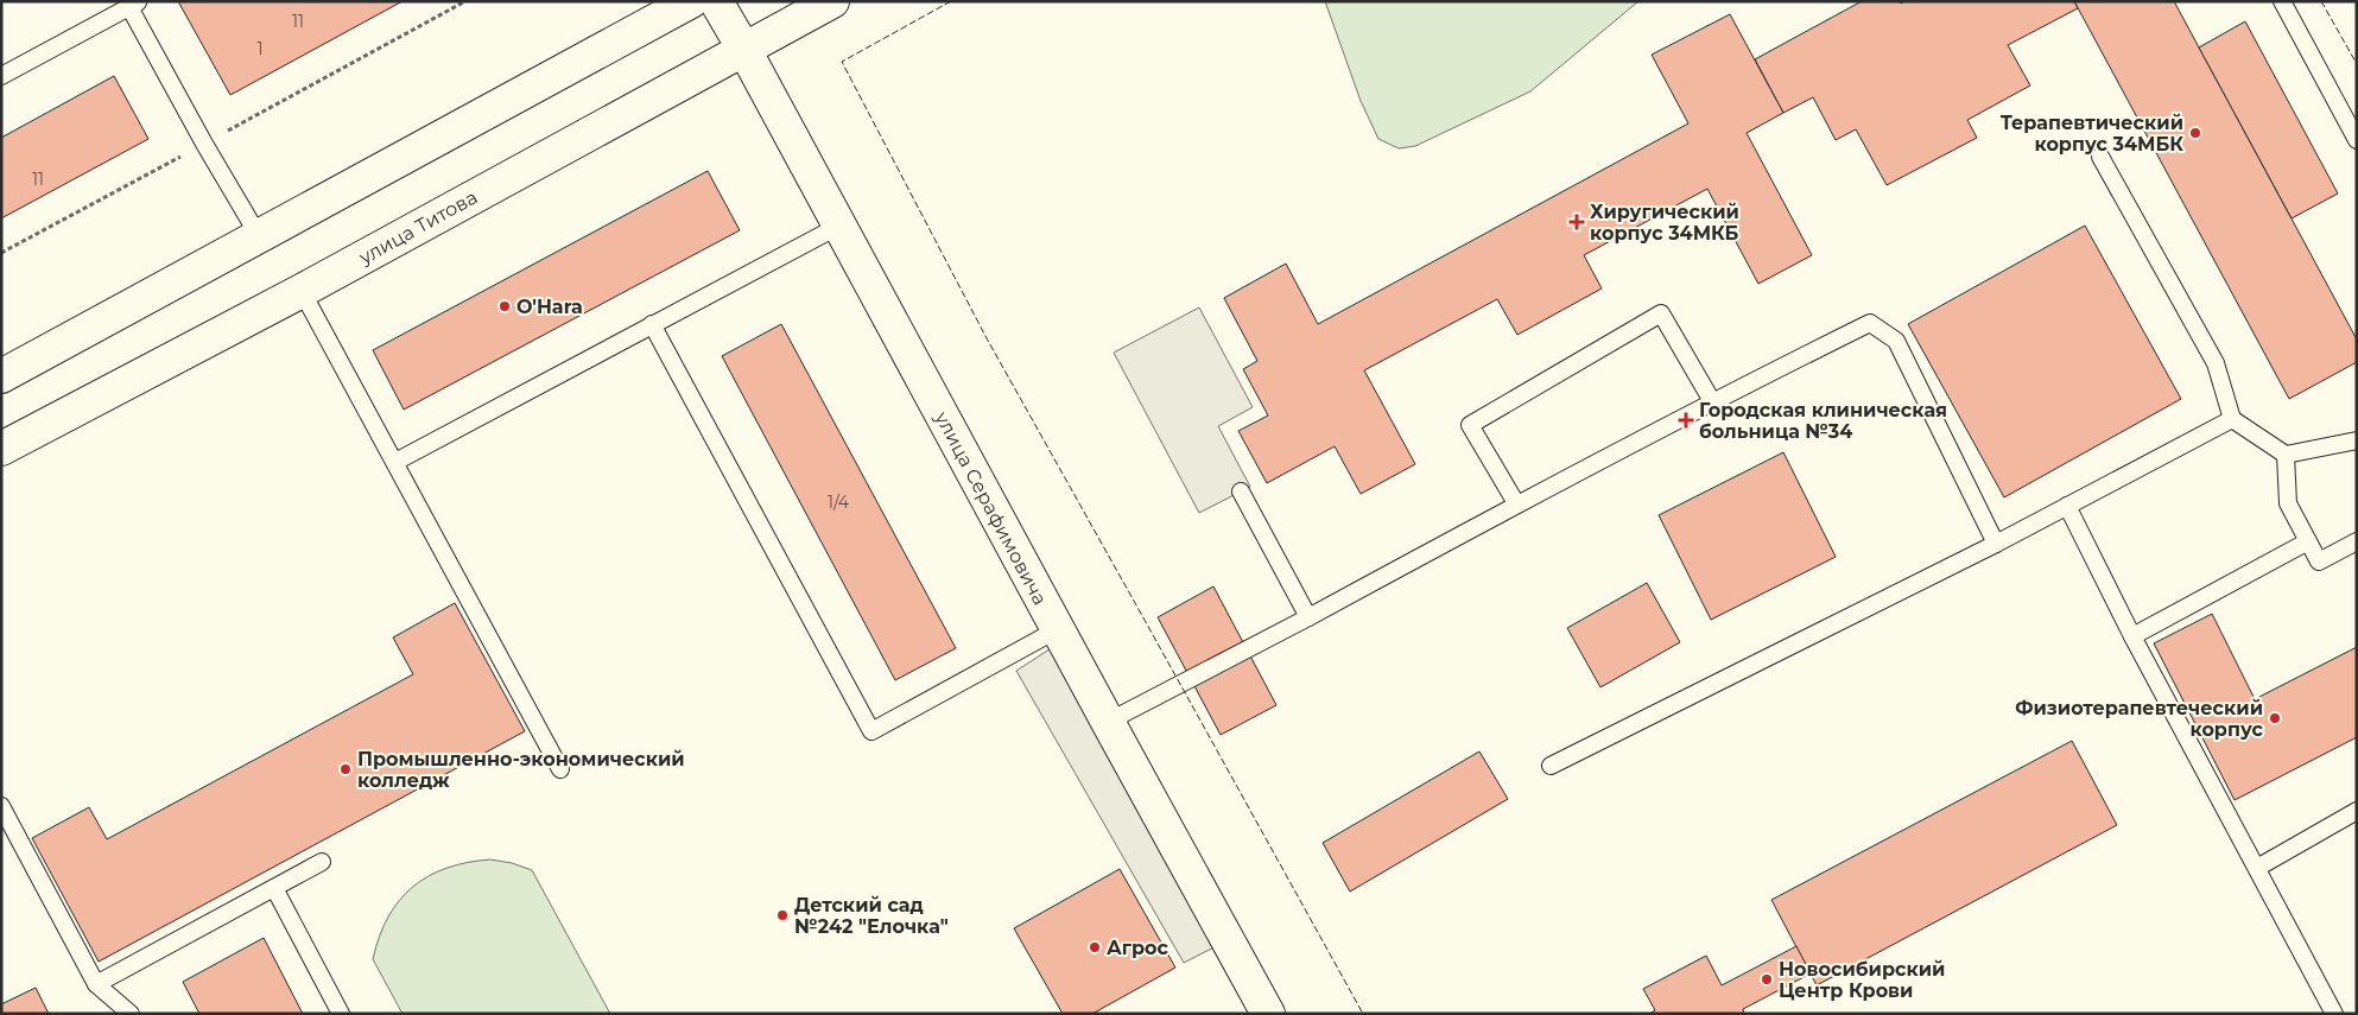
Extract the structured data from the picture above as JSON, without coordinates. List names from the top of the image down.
{
  "streets": {
    "main road": ["улица Титова", "улица Серафимовича"]
  },
  "crossings": [
    ["улица Титова", "улица Серафимовича"]
  ],
  "places": {
    "other": [
      "Терапевтический корпус 34МБК",
      "O'Hara",
      "Физиотерапевтеческий корпус",
      "Промышленно-экономический колледж",
      "Детский сад №242 \"Елочка\"",
      "Агрос",
      "Новосибирский Центр Крови"
    ],
    "health": ["Хиругический корпус 34МКБ", "Городская клиническая больница №34"]
  },
  "house_numbers": [
    "11",
    "1",
    "11",
    "1/4"
  ]
}
